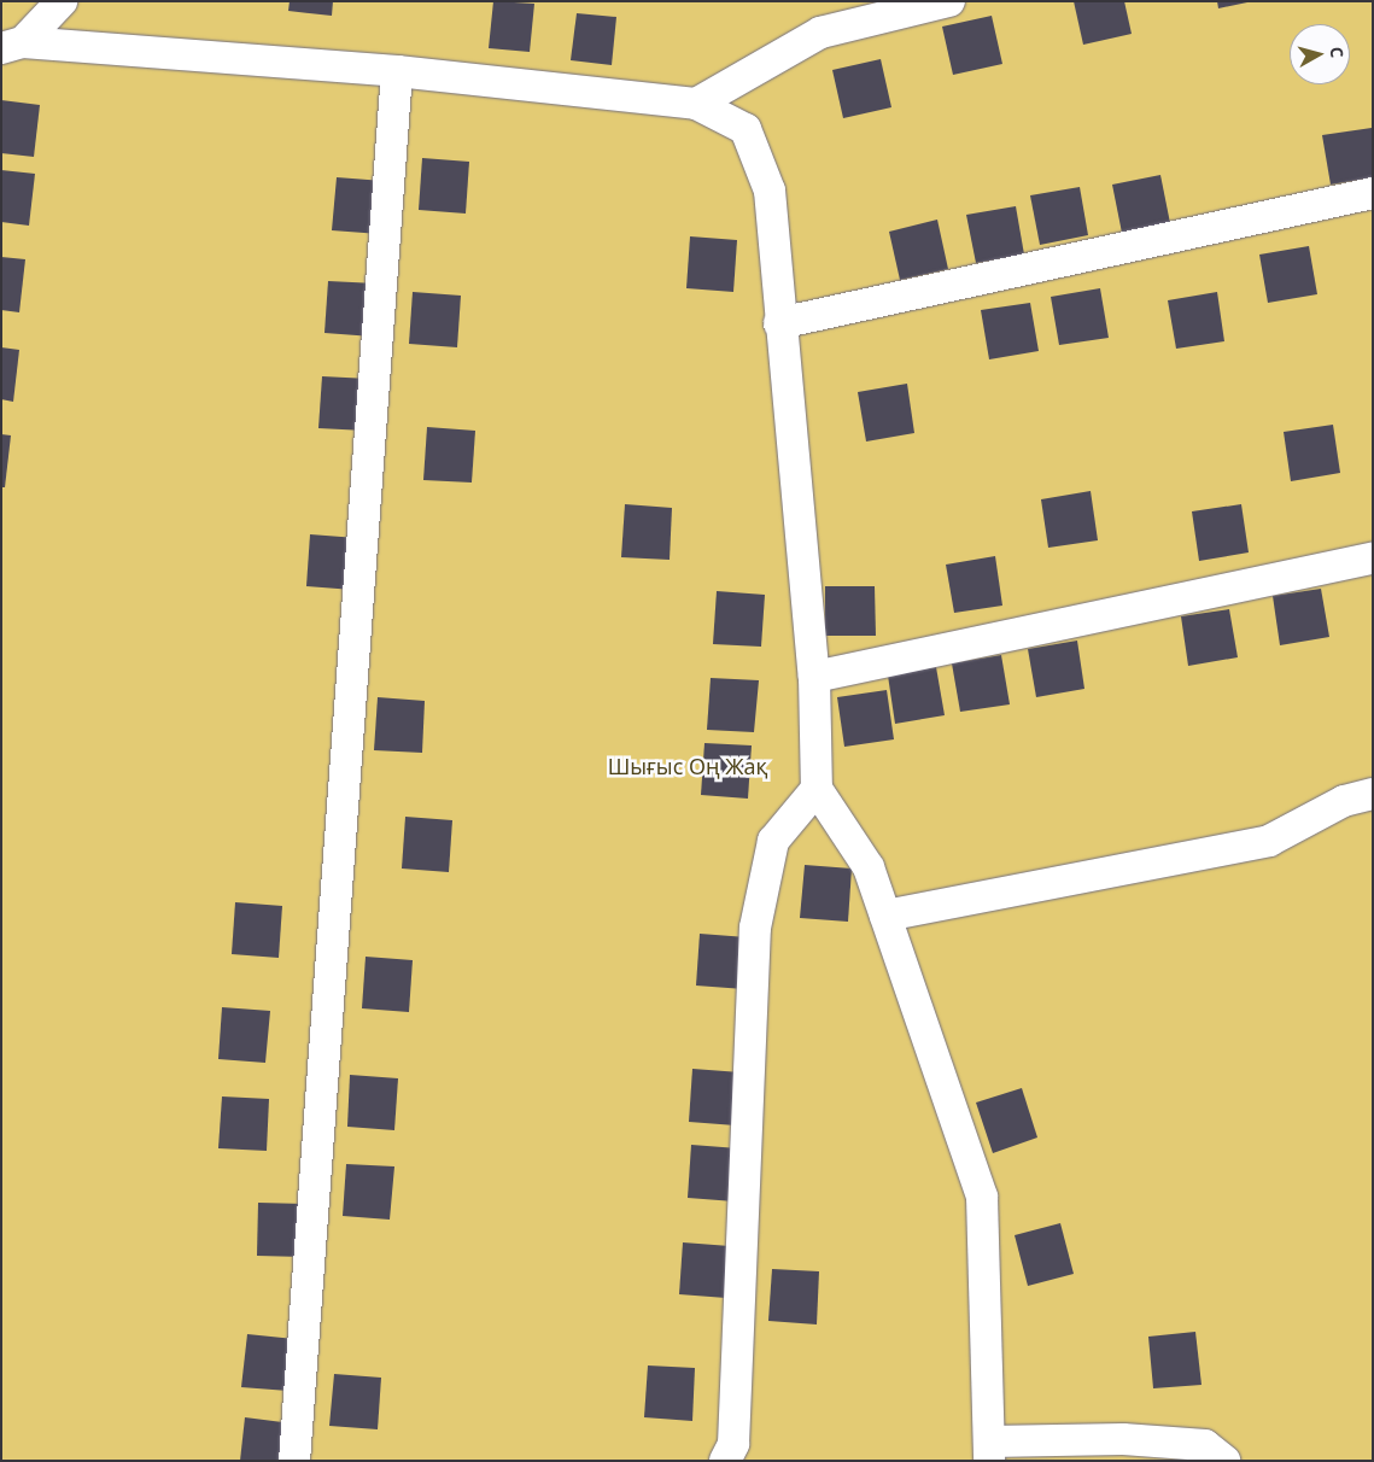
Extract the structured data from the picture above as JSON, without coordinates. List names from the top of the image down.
{
  "parks": ["Шығыс Оң Жақ"],
  "north": "right"
}
